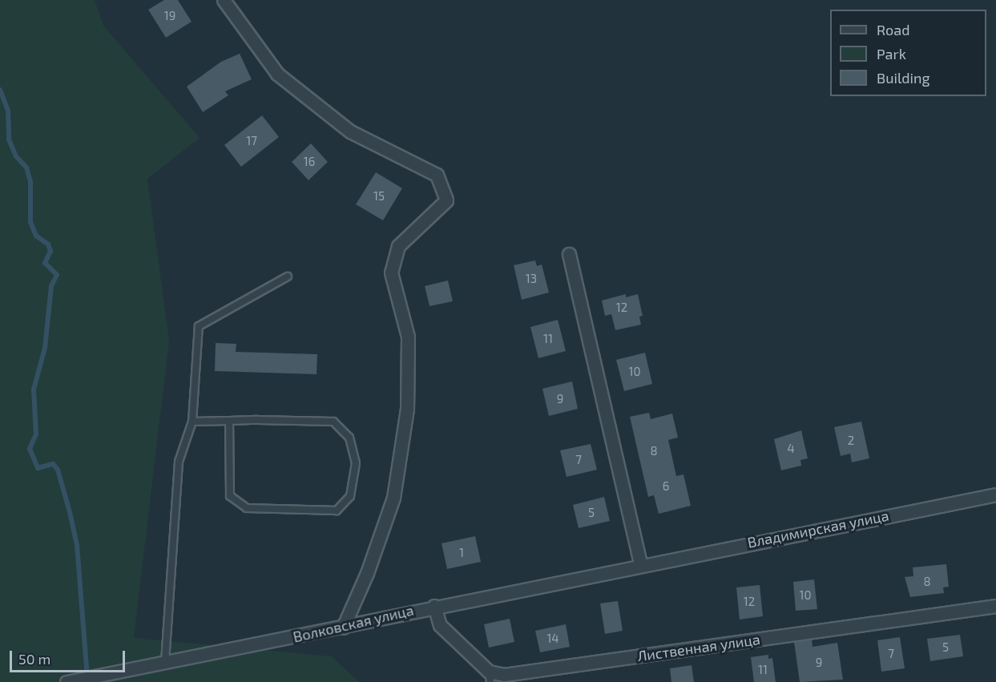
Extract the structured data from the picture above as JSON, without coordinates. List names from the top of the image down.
{
  "streets": {
    "street": ["Владимирская улица", "Волковская улица", "Лиственная улица"]
  },
  "crossings": [
    ["Владимирская улица", "Волковская улица"],
    ["Волковская улица", "Лиственная улица"]
  ],
  "house_numbers": [
    "19",
    "17",
    "16",
    "15",
    "13",
    "12",
    "11",
    "10",
    "9",
    "2",
    "4",
    "8",
    "7",
    "6",
    "5",
    "1",
    "8",
    "10",
    "12",
    "14",
    "5",
    "7",
    "9",
    "11"
  ],
  "legend": ["Road", "Park", "Building"],
  "scale_bar": "50 m"
}
